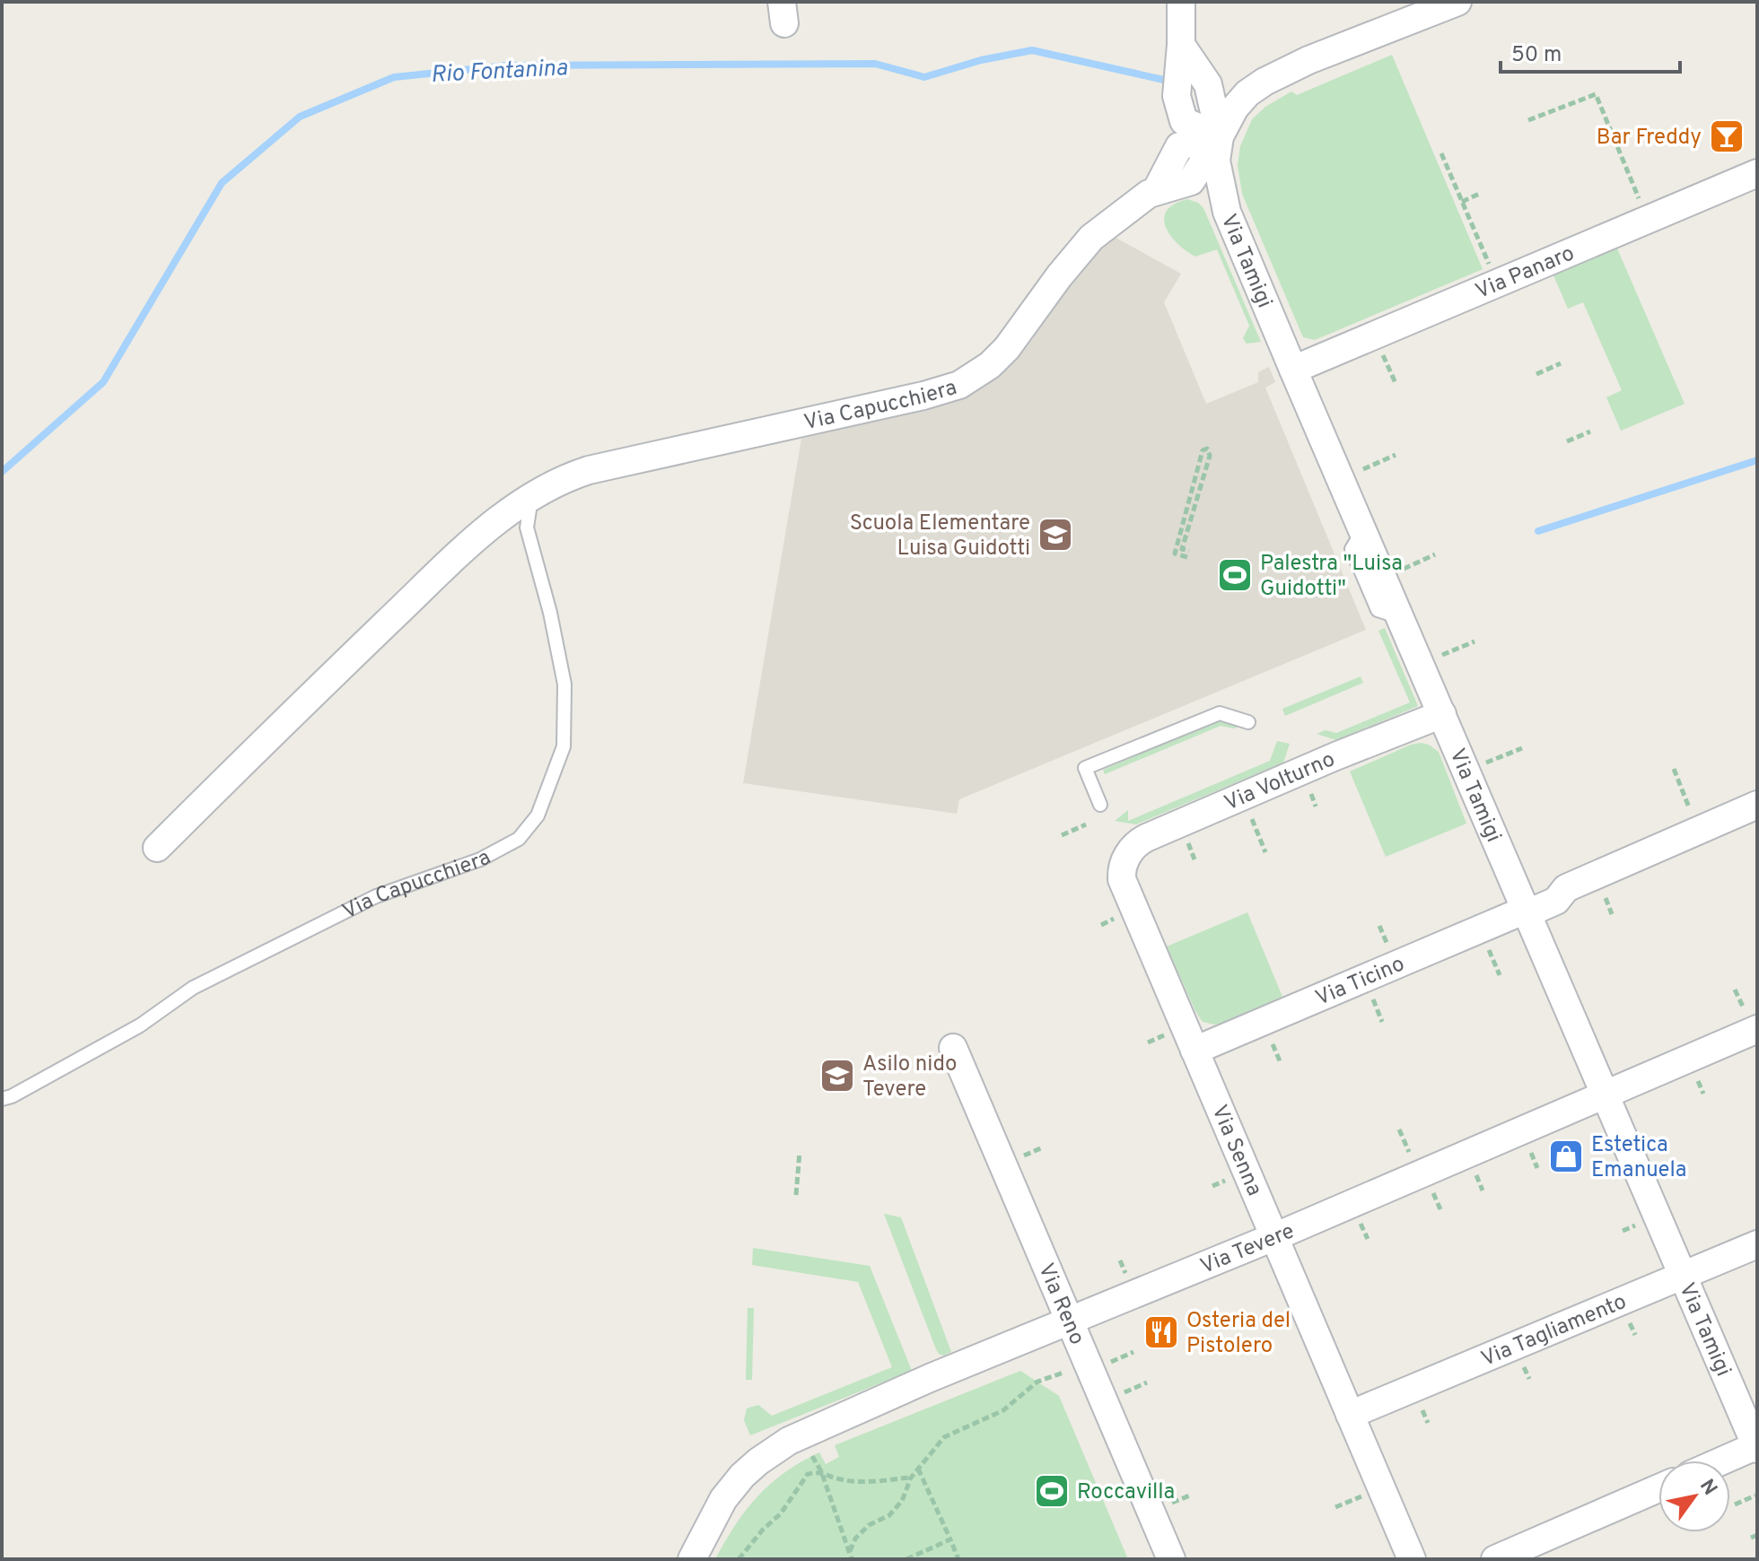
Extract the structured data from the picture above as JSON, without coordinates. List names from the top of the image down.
{
  "streets": {
    "street": [
      "Via Tamigi",
      "Via Panaro",
      "Via Capucchiera",
      "Via Volturno",
      "Via Ticino",
      "Via Senna",
      "Via Tevere",
      "Via Reno",
      "Via Tagliamento"
    ]
  },
  "crossings": [
    ["Via Tamigi", "Via Panaro"],
    ["Via Tamigi", "Via Capucchiera"],
    ["Via Tamigi", "Via Volturno"],
    ["Via Tamigi", "Via Ticino"],
    ["Via Tamigi", "Via Tevere"],
    ["Via Tamigi", "Via Tagliamento"],
    ["Via Volturno", "Via Senna"],
    ["Via Ticino", "Via Senna"],
    ["Via Senna", "Via Tevere"],
    ["Via Senna", "Via Tagliamento"],
    ["Via Tevere", "Via Reno"]
  ],
  "water": ["Rio Fontanina"],
  "places": {
    "bar": ["Bar Freddy"],
    "school or university": ["Scuola Elementare Luisa Guidotti", "Asilo nido Tevere"],
    "sports": ["Palestra \"Luisa Guidotti\"", "Roccavilla"],
    "shop": ["Estetica Emanuela"],
    "restaurant": ["Osteria del Pistolero"]
  },
  "scale_bar": "50 m",
  "north": "top right"
}
